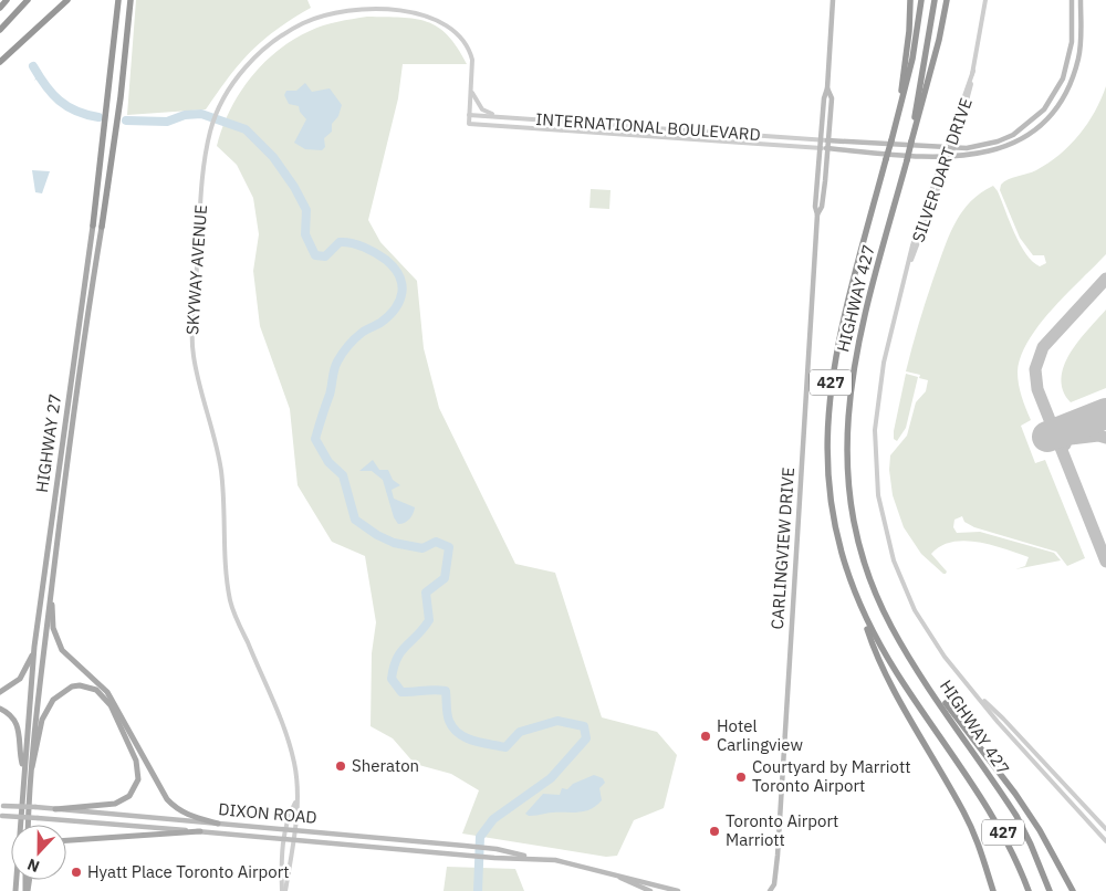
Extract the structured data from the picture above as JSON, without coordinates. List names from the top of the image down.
{
  "streets": {
    "highway": ["HIGHWAY 427", "427", "HIGHWAY 27"],
    "main road": ["CARLINGVIEW DRIVE", "DIXON ROAD"],
    "street": ["INTERNATIONAL BOULEVARD", "SILVER DART DRIVE", "SKYWAY AVENUE"]
  },
  "crossings": [
    ["INTERNATIONAL BOULEVARD", "SKYWAY AVENUE"],
    ["INTERNATIONAL BOULEVARD", "CARLINGVIEW DRIVE"],
    ["SKYWAY AVENUE", "DIXON ROAD"]
  ],
  "places": [
    "Hotel Carlingview",
    "Sheraton",
    "Courtyard by Marriott Toronto Airport",
    "Toronto Airport Marriott",
    "Hyatt Place Toronto Airport"
  ],
  "north": "bottom"
}
